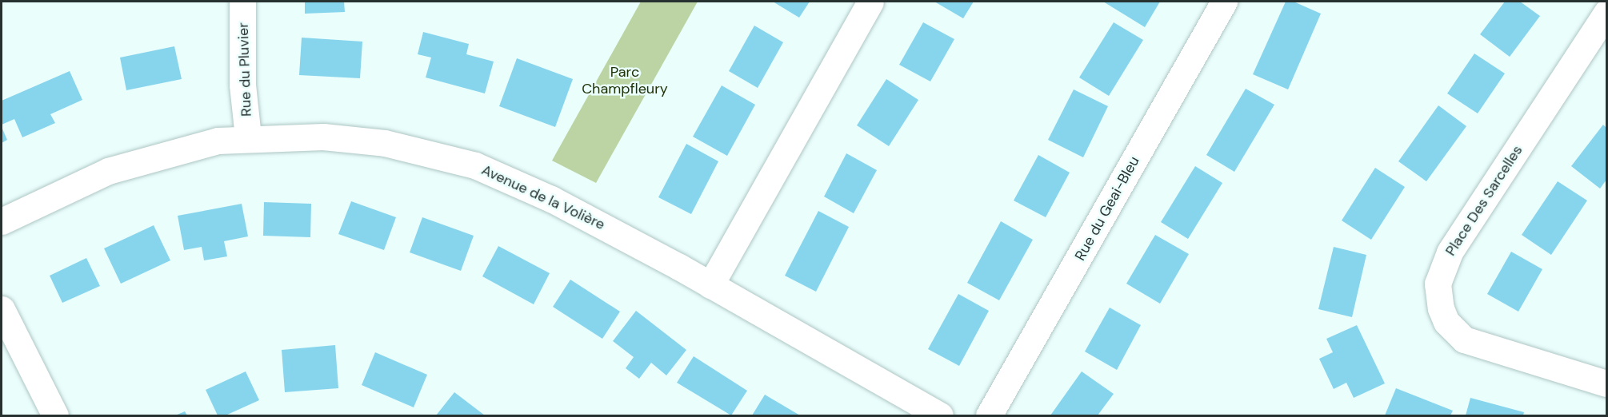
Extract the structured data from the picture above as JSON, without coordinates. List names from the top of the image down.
{
  "streets": {
    "street": [
      "Rue du Pluvier",
      "Avenue de la Volière",
      "Place Des Sarcelles",
      "Rue du Geai-Bleu"
    ]
  },
  "crossings": [
    ["Rue du Pluvier", "Avenue de la Volière"]
  ],
  "parks": ["Parc Champfleury"]
}
